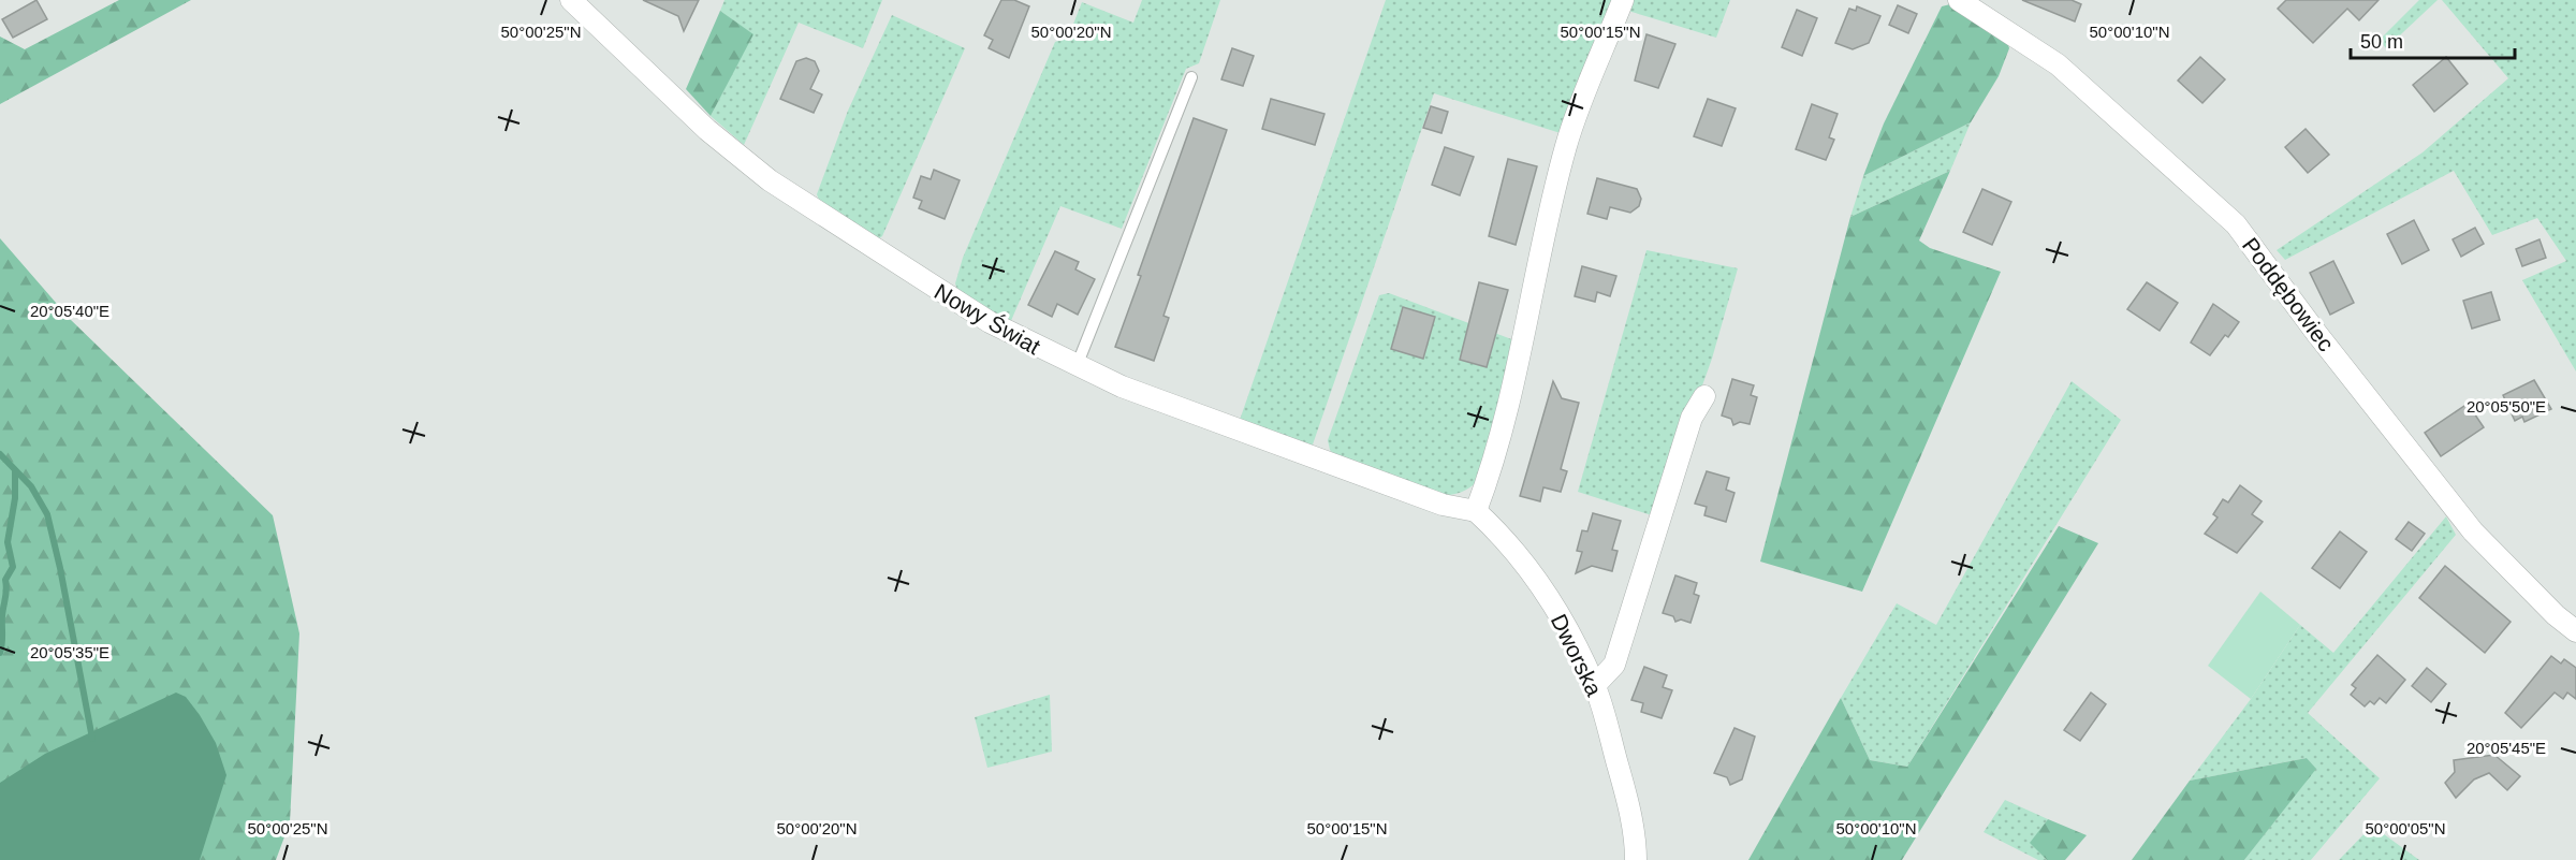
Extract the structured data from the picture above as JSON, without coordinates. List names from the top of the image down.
{
  "streets": {
    "street": ["Poddębowiec", "Nowy Świat", "Dworska"]
  },
  "crossings": [
    ["Nowy Świat", "Dworska"]
  ],
  "scale_bar": "50 m",
  "coordinates": [
    "50°00'25\"N",
    "50°00'20\"N",
    "50°00'15\"N",
    "50°00'10\"N",
    "20°05'40\"E",
    "20°05'50\"E",
    "20°05'35\"E",
    "20°05'45\"E",
    "50°00'05\"N"
  ]
}
